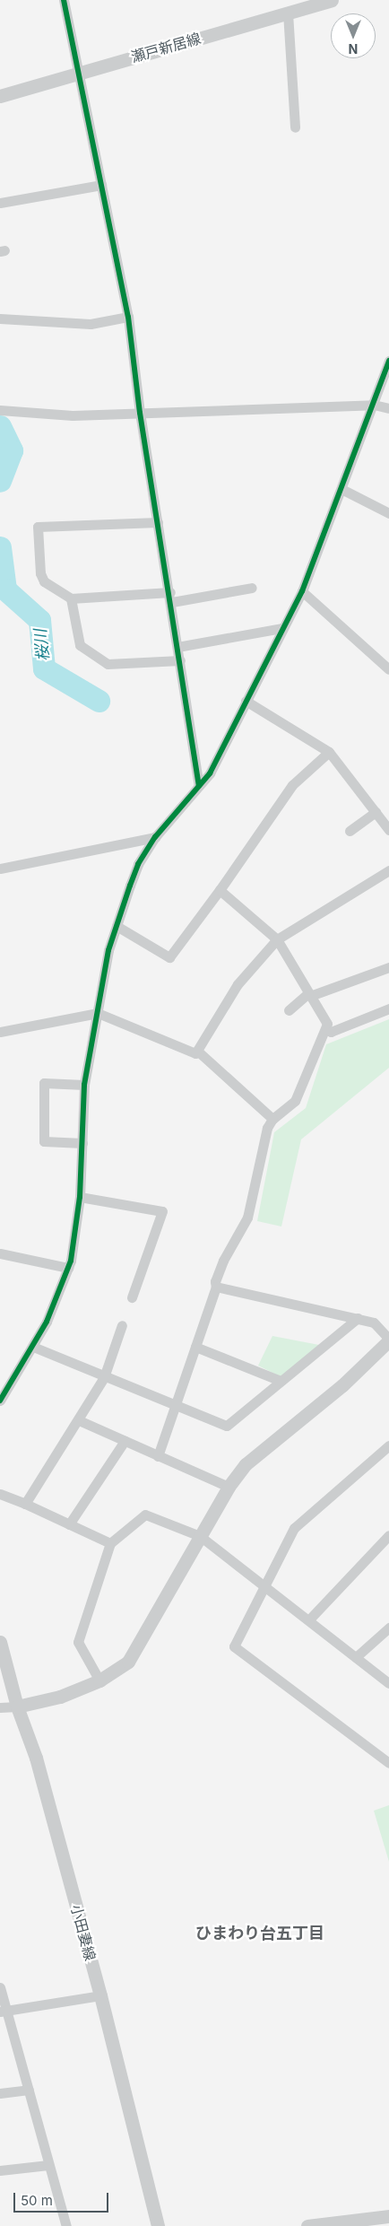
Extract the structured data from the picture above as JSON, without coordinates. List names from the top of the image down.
{
  "streets": {
    "street": ["瀬戸新居線", "小田妻線"]
  },
  "districts": ["ひまわり台五丁目"],
  "water": ["桜川"],
  "scale_bar": "50 m",
  "north": "bottom"
}
